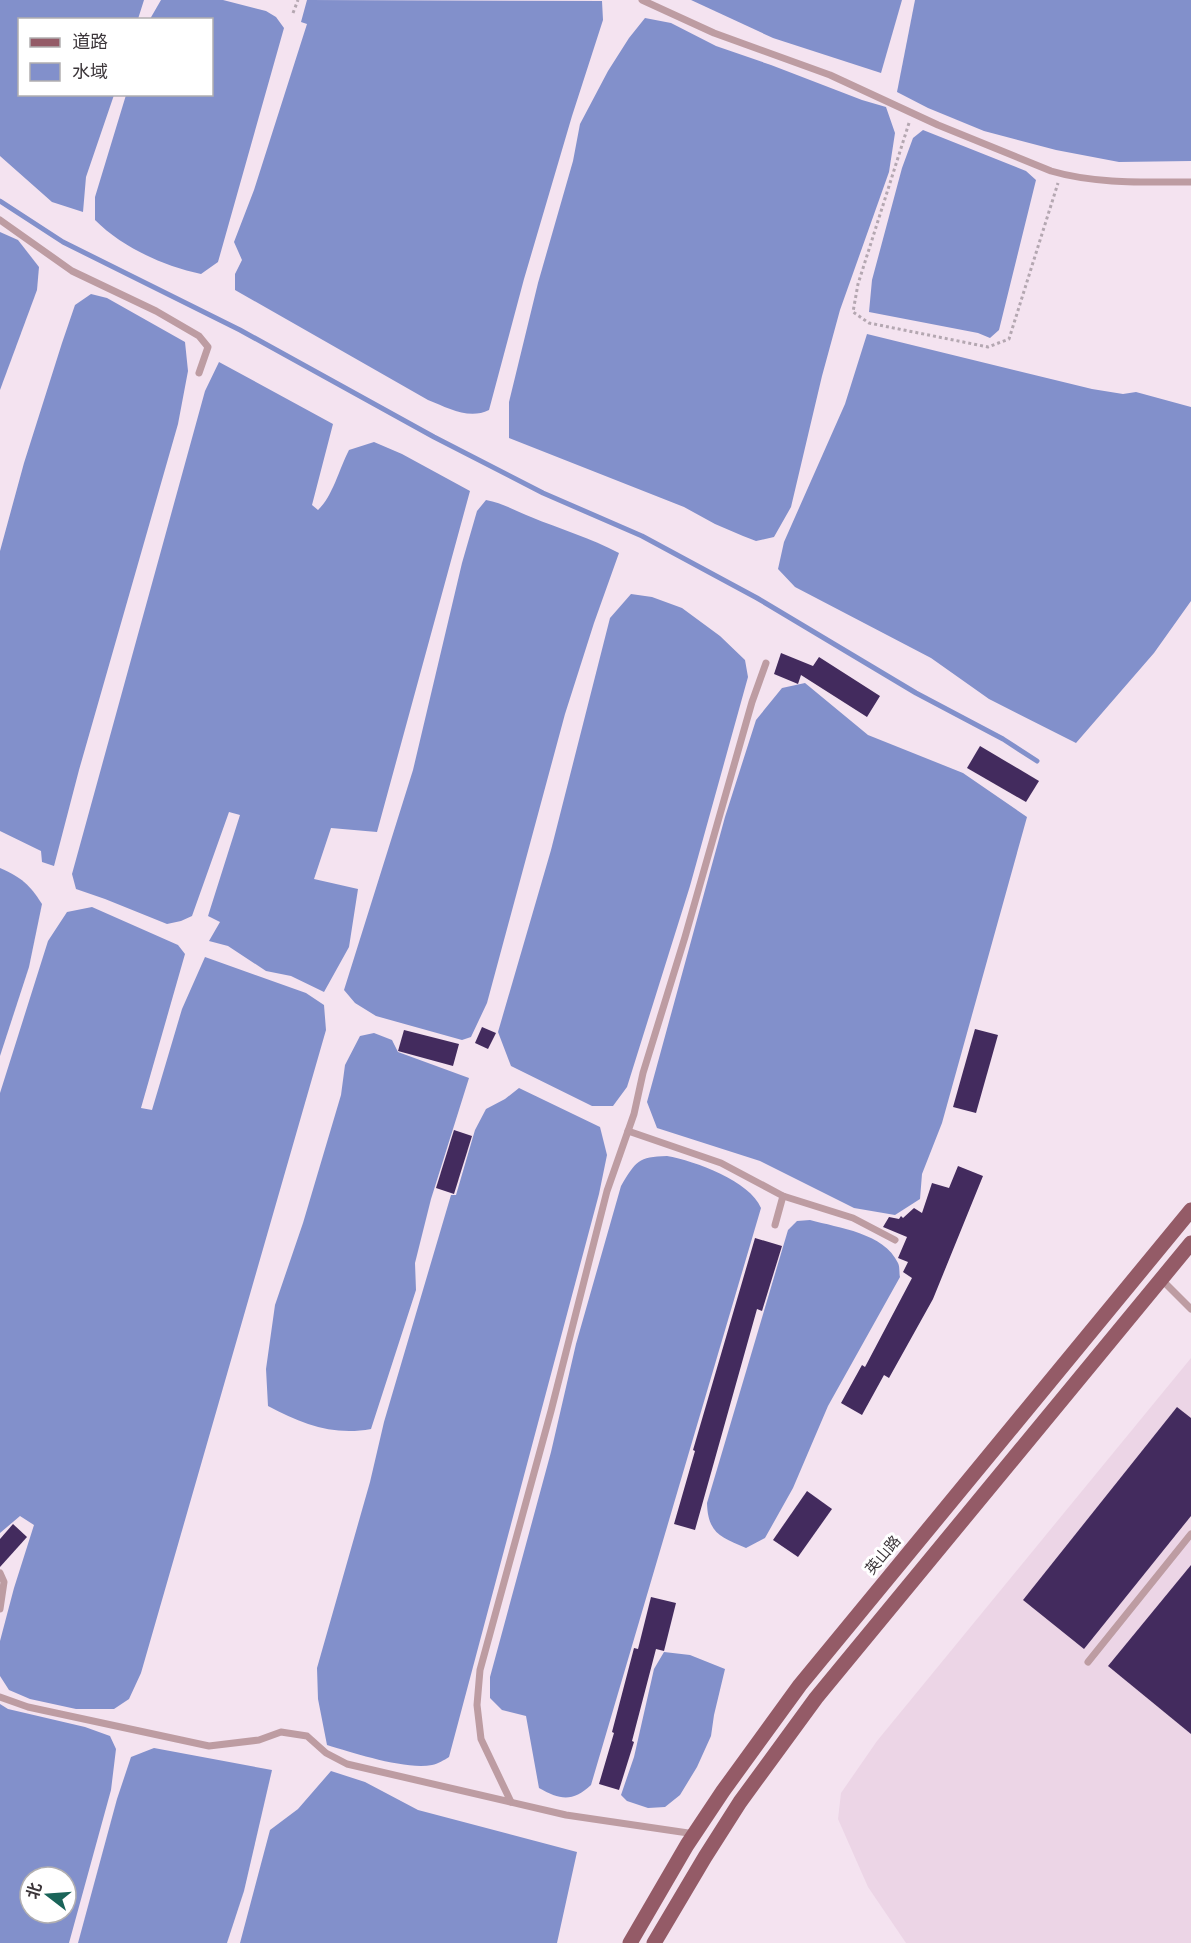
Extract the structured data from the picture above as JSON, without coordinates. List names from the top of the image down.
{
  "streets": {
    "main road": ["英山路"]
  },
  "legend": ["道路", "水域"],
  "north": "left"
}
